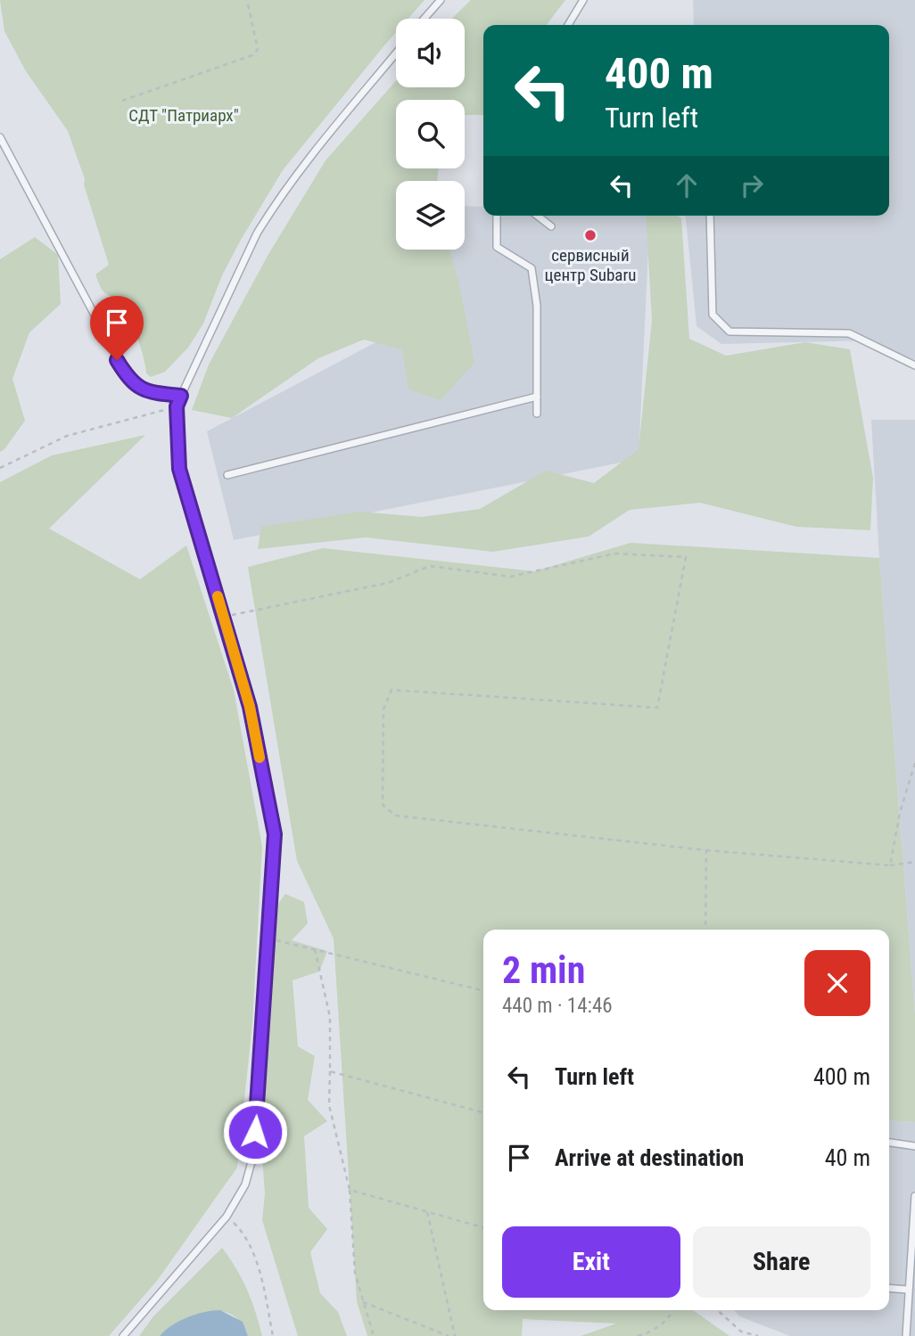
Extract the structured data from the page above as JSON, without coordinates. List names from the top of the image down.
{
  "parks": ["СДТ \"Патриарх\""],
  "places": ["сервисный центр Subaru"],
  "page": {
    "turn": ["400 m", "Turn left"],
    "heading": ["2 min", "440 m · 14:46"],
    "list": [
      {
        "name": "Turn left",
        "value": "400 m"
      },
      {
        "name": "Arrive at destination",
        "value": "40 m"
      }
    ],
    "buttons": ["Exit", "Share"]
  }
}
